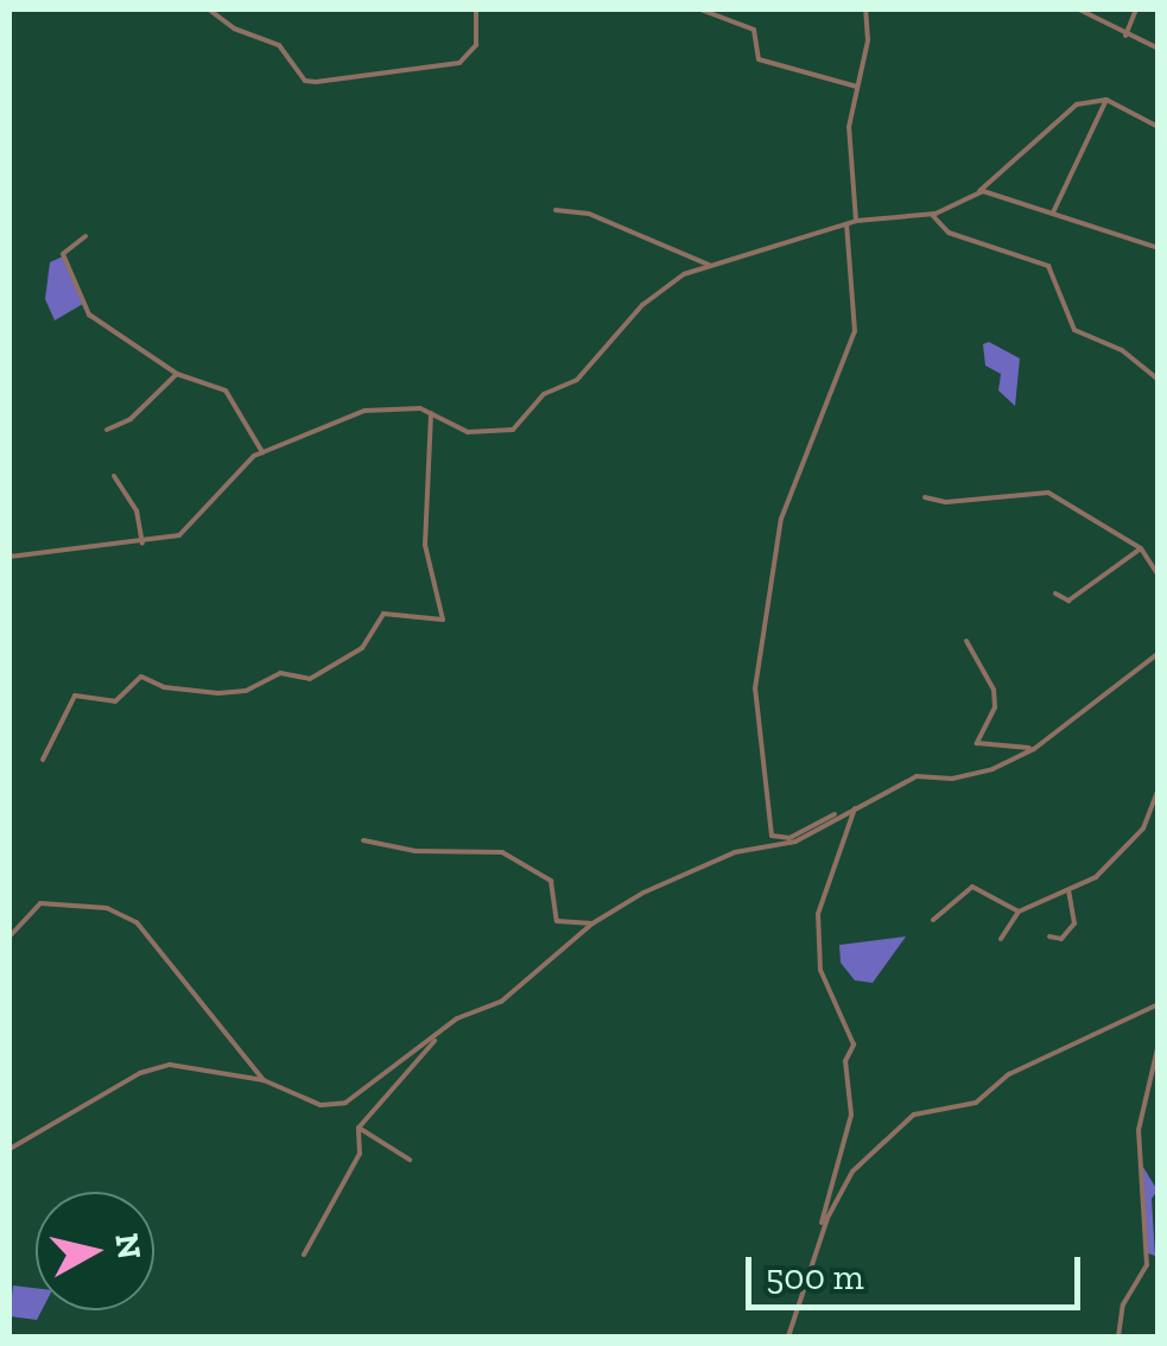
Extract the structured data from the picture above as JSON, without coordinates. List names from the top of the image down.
{
  "scale_bar": "500 m",
  "north": "right"
}
